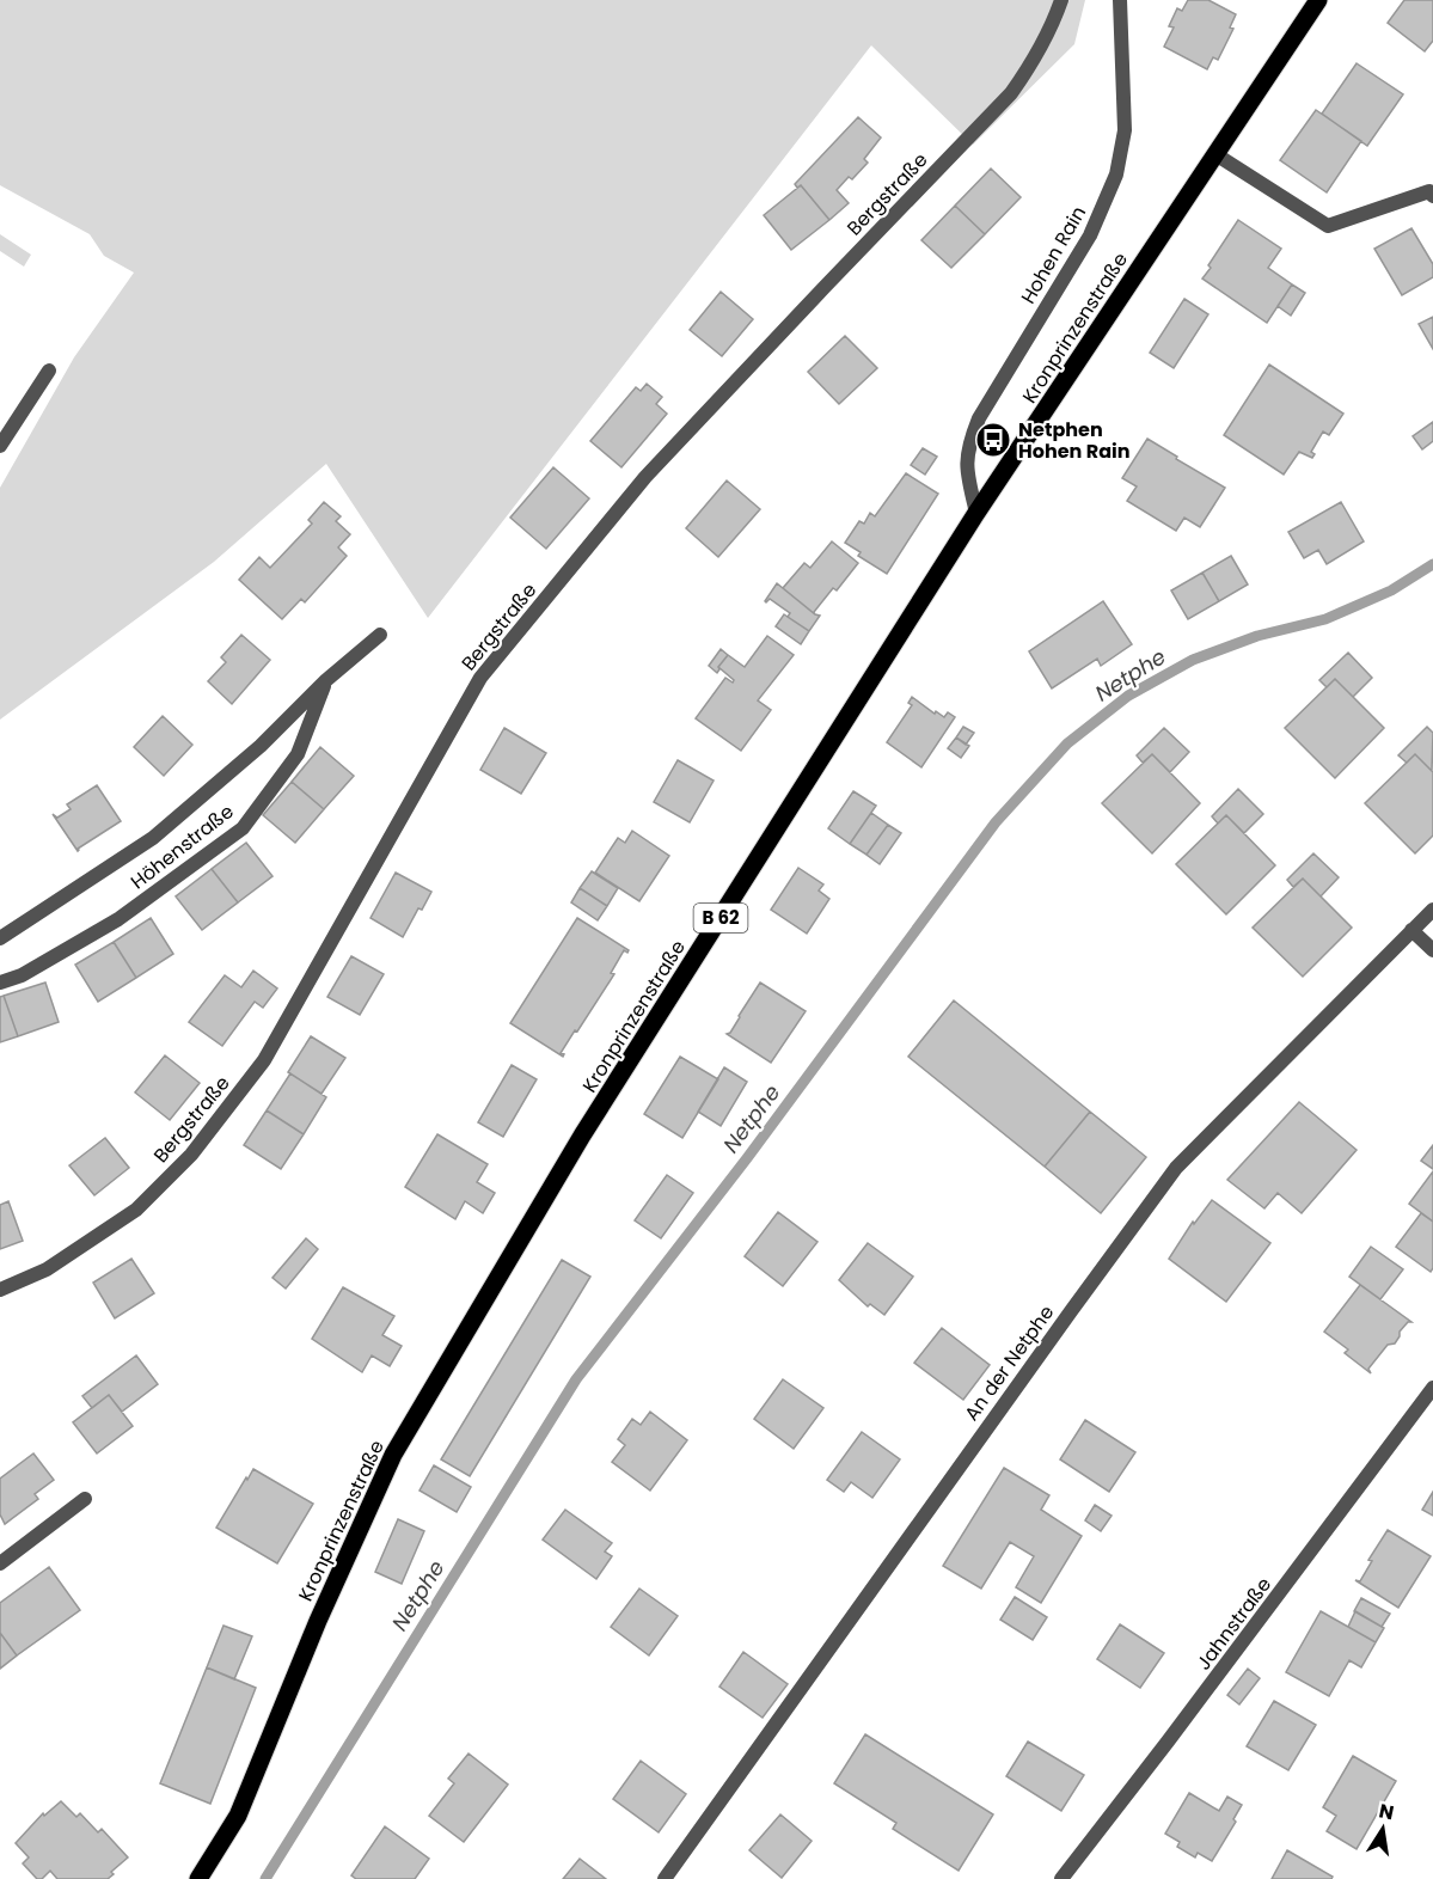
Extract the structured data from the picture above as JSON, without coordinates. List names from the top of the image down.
{
  "streets": {
    "main road": ["Kronprinzenstraße", "B 62"],
    "street": [
      "Bergstraße",
      "Hohen Rain",
      "Höhenstraße",
      "An der Netphe",
      "Jahnstraße"
    ]
  },
  "crossings": [
    ["Hohen Rain", "Kronprinzenstraße"]
  ],
  "water": ["Netphe"],
  "places": {
    "bus stop": ["Netphen Hohen Rain"]
  },
  "north": "top"
}
